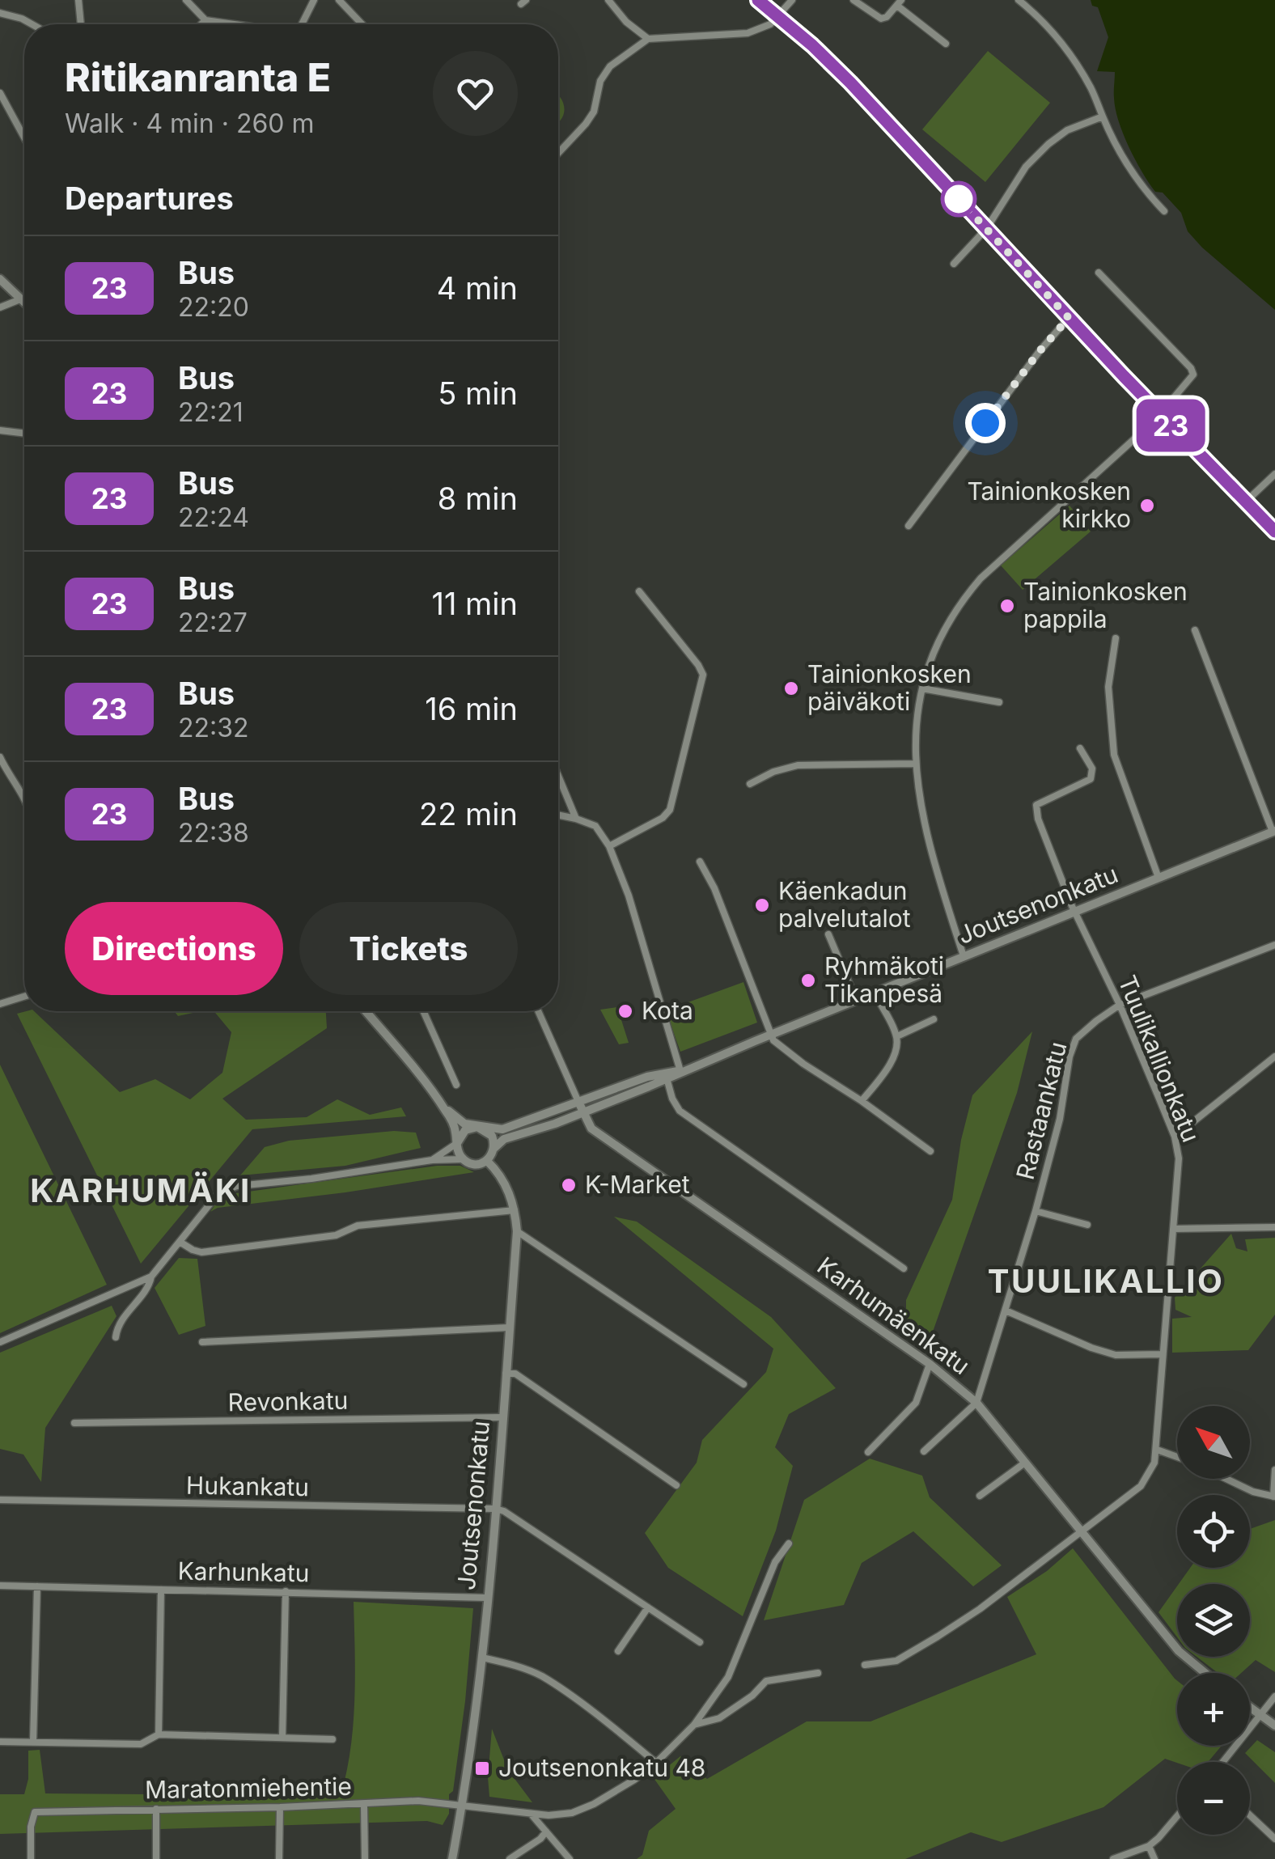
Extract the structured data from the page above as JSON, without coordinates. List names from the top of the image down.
{
  "streets": {
    "street": [
      "Joutsenonkatu",
      "Tuulikallionkatu",
      "Rastaankatu",
      "Karhumäenkatu",
      "Revonkatu",
      "Hukankatu",
      "Karhunkatu",
      "Maratonmiehentie"
    ]
  },
  "crossings": [
    ["Joutsenonkatu", "Tuulikallionkatu"],
    ["Joutsenonkatu", "Karhumäenkatu"],
    ["Joutsenonkatu", "Revonkatu"],
    ["Joutsenonkatu", "Hukankatu"],
    ["Joutsenonkatu", "Karhunkatu"],
    ["Joutsenonkatu", "Maratonmiehentie"],
    ["Tuulikallionkatu", "Rastaankatu"],
    ["Tuulikallionkatu", "Karhumäenkatu"],
    ["Rastaankatu", "Karhumäenkatu"]
  ],
  "districts": ["KARHUMÄKI", "TUULIKALLIO"],
  "places": {
    "other": [
      "Tainionkosken kirkko",
      "Tainionkosken pappila",
      "Tainionkosken päiväkoti",
      "Käenkadun palvelutalot",
      "Ryhmäkoti Tikanpesä",
      "Kota",
      "K-Market"
    ],
    "transit": ["Joutsenonkatu 48"]
  },
  "lines": ["bus line 23"],
  "north": "top left",
  "page": {
    "on_map": "23",
    "heading": [
      ["Ritikanranta E", "Walk · 4 min · 260 m"],
      "Departures"
    ],
    "list": [
      {
        "mark": "23",
        "name": "Bus",
        "note": "22:20",
        "value": "4 min"
      },
      {
        "mark": "23",
        "name": "Bus",
        "note": "22:21",
        "value": "5 min"
      },
      {
        "mark": "23",
        "name": "Bus",
        "note": "22:24",
        "value": "8 min"
      },
      {
        "mark": "23",
        "name": "Bus",
        "note": "22:27",
        "value": "11 min"
      },
      {
        "mark": "23",
        "name": "Bus",
        "note": "22:32",
        "value": "16 min"
      },
      {
        "mark": "23",
        "name": "Bus",
        "note": "22:38",
        "value": "22 min"
      }
    ],
    "buttons": ["Directions", "Tickets"],
    "map_buttons": ["+", "−"]
  }
}
